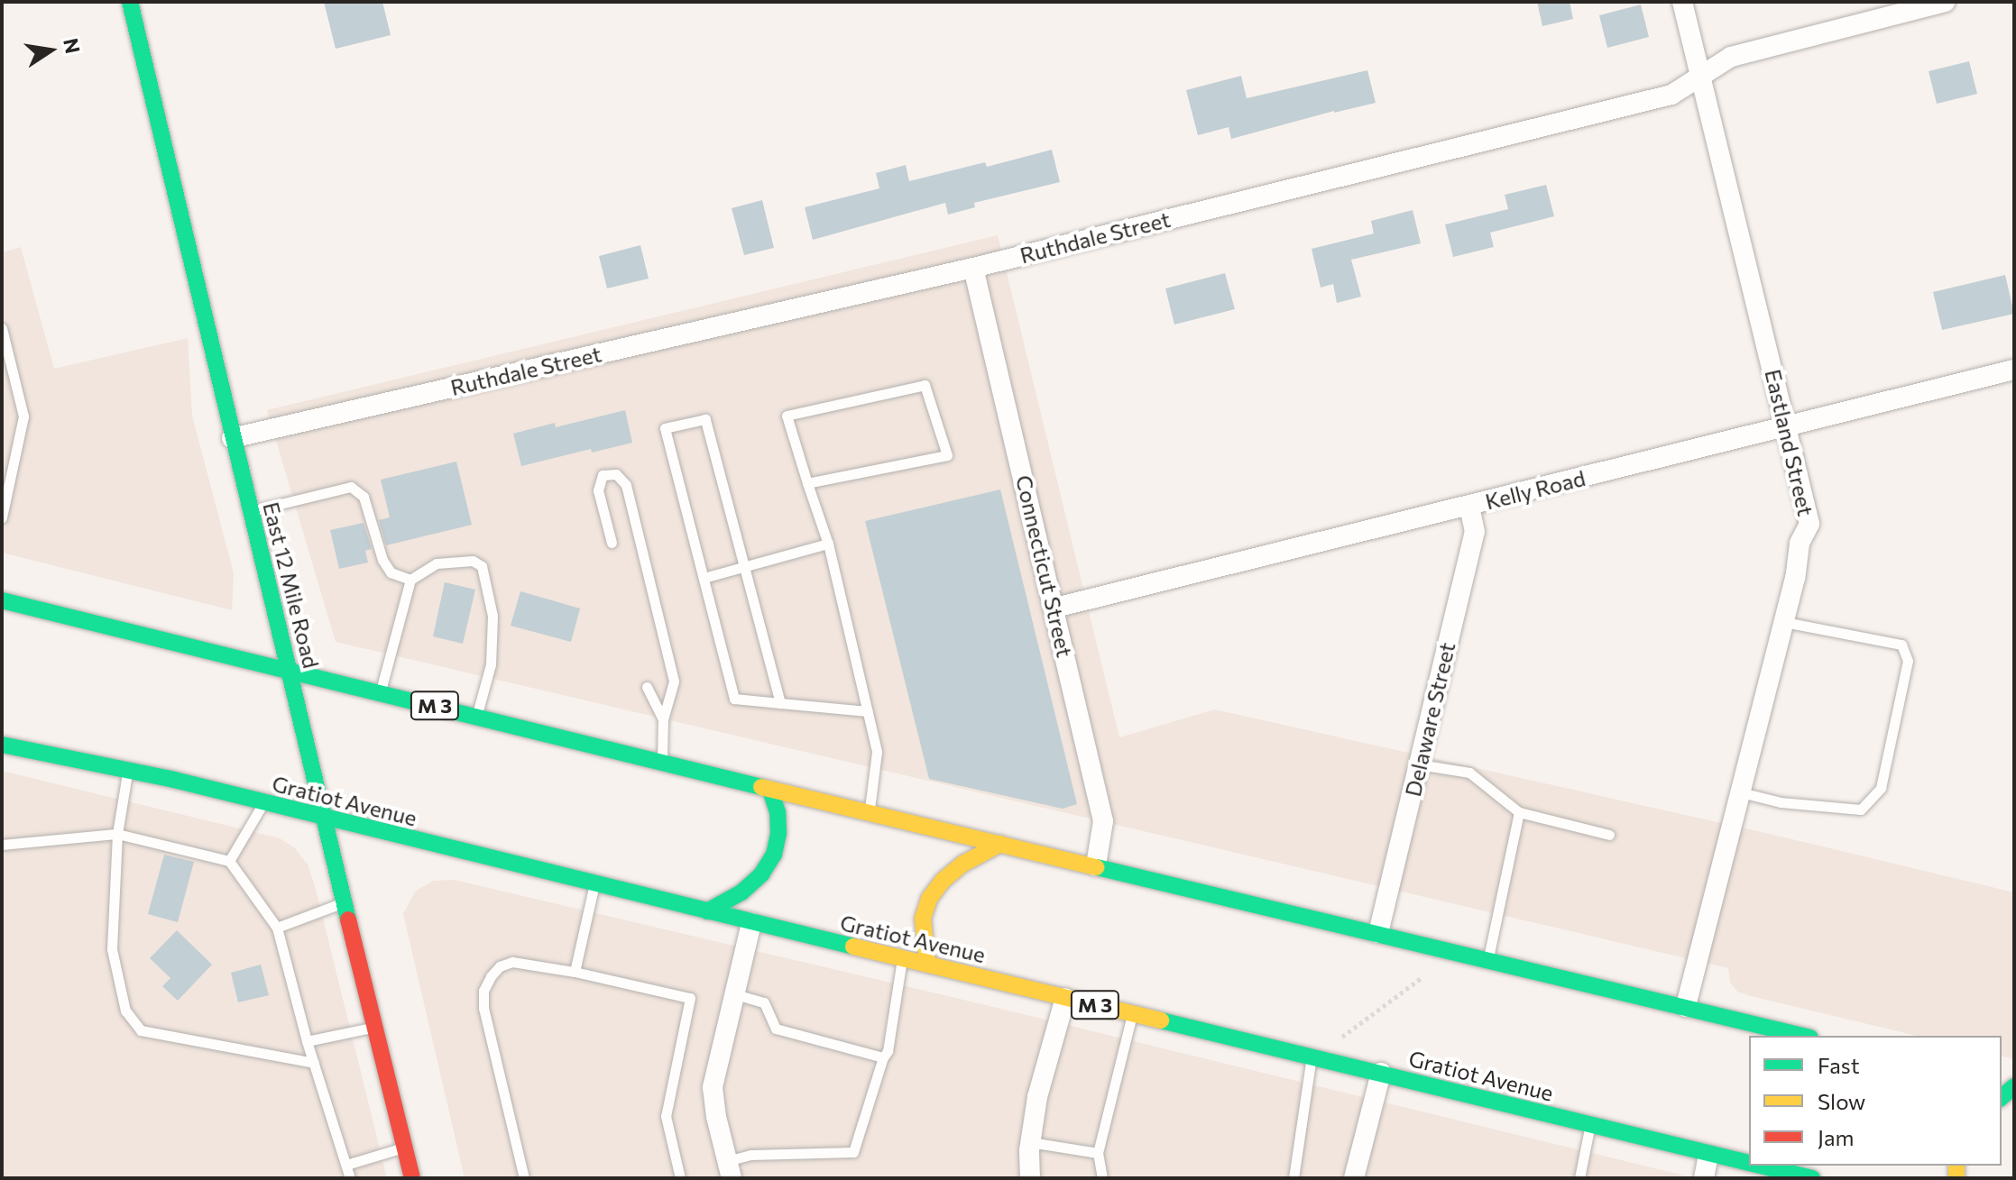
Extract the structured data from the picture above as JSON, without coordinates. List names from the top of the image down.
{
  "streets": {
    "main road": ["East 12 Mile Road", "M 3", "Gratiot Avenue"],
    "street": [
      "Ruthdale Street",
      "Eastland Street",
      "Kelly Road",
      "Connecticut Street",
      "Delaware Street"
    ]
  },
  "crossings": [
    ["Ruthdale Street", "Eastland Street"],
    ["Ruthdale Street", "Connecticut Street"],
    ["Ruthdale Street", "East 12 Mile Road"],
    ["Eastland Street", "Kelly Road"],
    ["Eastland Street", "M 3"],
    ["Kelly Road", "Connecticut Street"],
    ["Kelly Road", "Delaware Street"],
    ["Connecticut Street", "M 3"],
    ["East 12 Mile Road", "M 3"],
    ["East 12 Mile Road", "Gratiot Avenue"],
    ["M 3", "Delaware Street"]
  ],
  "legend": ["Fast", "Slow", "Jam"],
  "north": "right"
}
